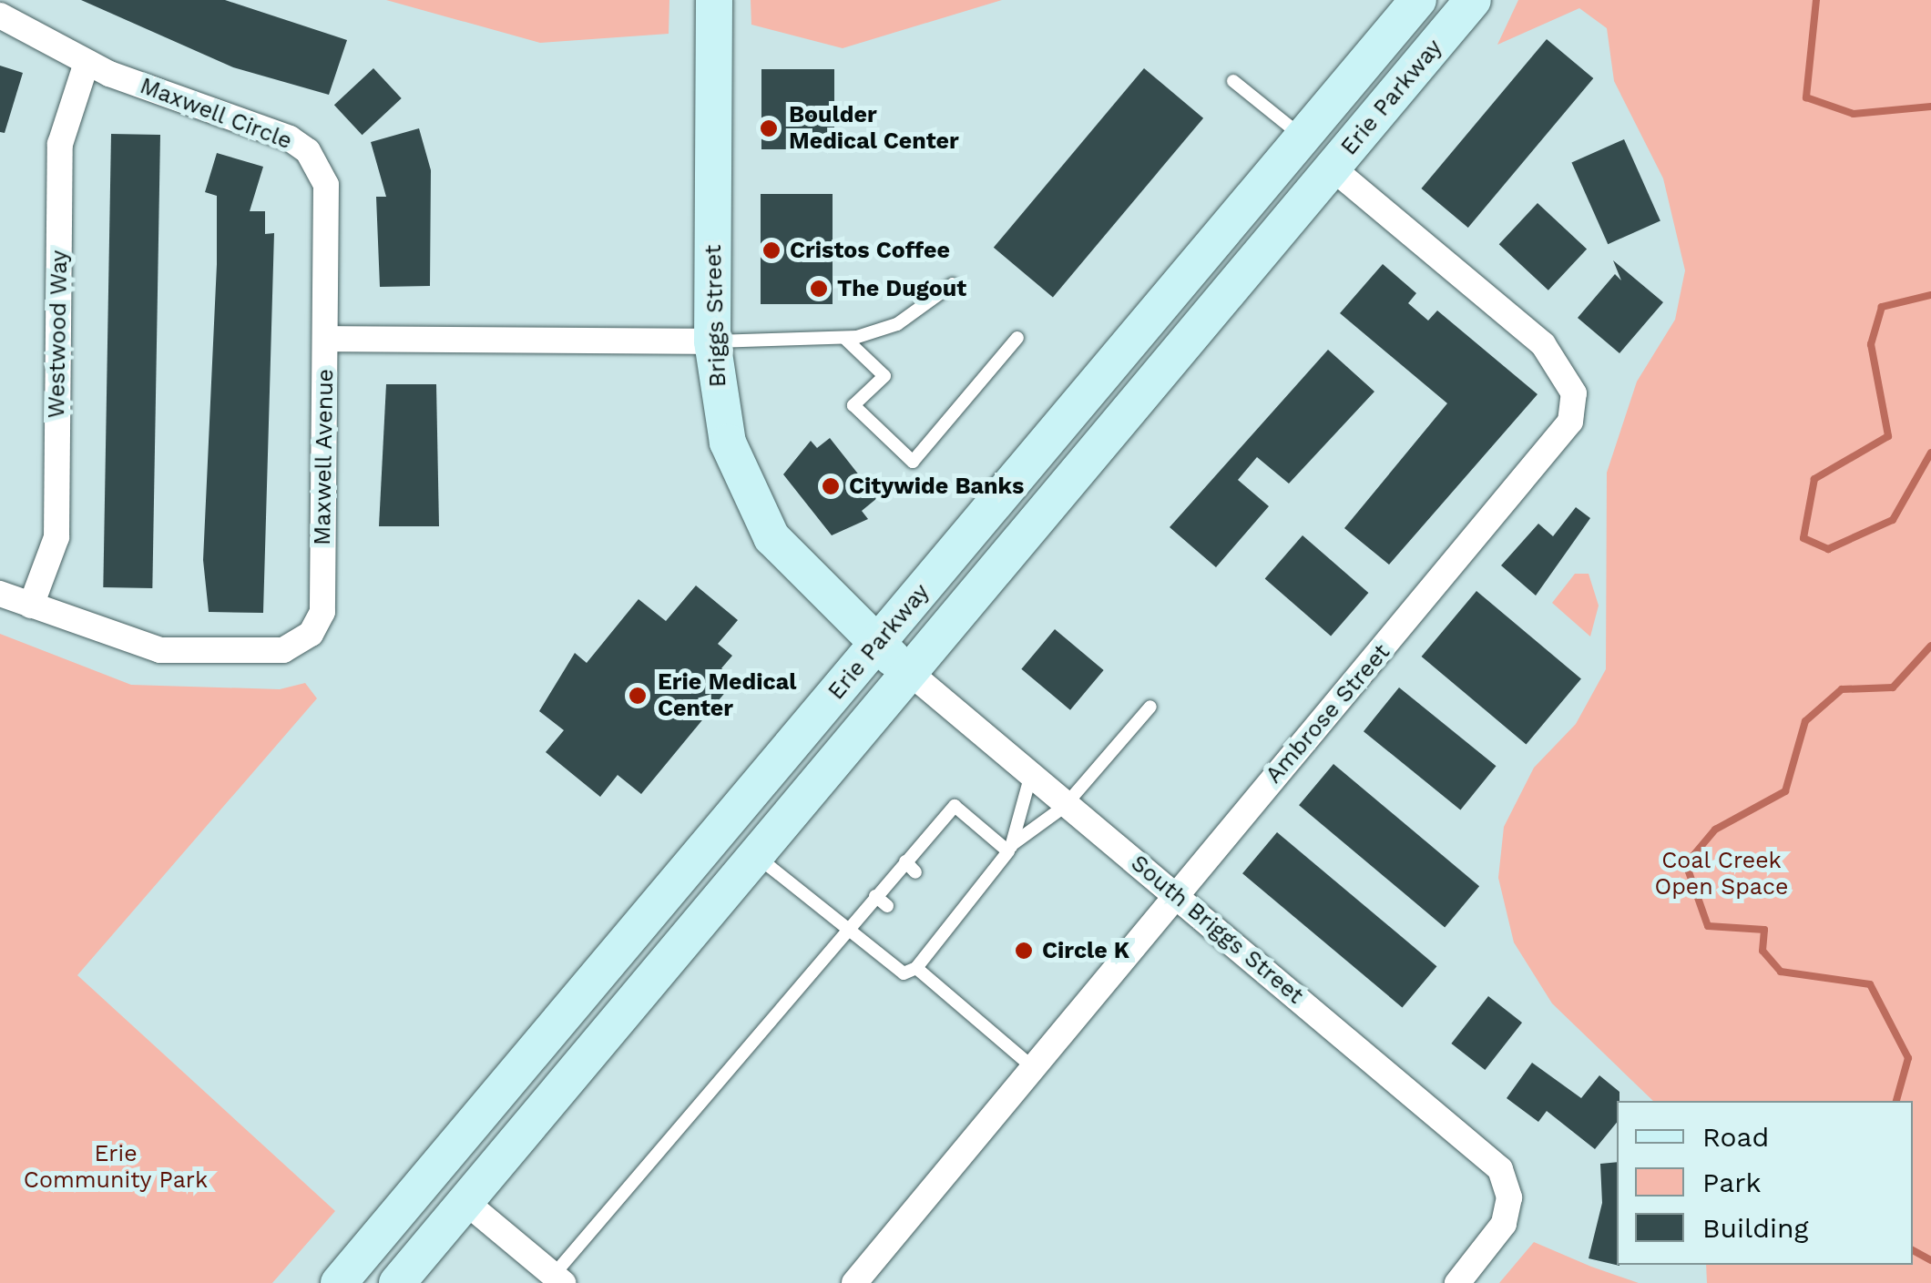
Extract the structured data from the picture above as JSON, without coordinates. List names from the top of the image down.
{
  "streets": {
    "main road": ["Erie Parkway", "Briggs Street"],
    "street": [
      "Maxwell Circle",
      "Westwood Way",
      "Maxwell Avenue",
      "Ambrose Street",
      "South Briggs Street"
    ]
  },
  "crossings": [
    ["Erie Parkway", "Briggs Street"],
    ["Erie Parkway", "Ambrose Street"],
    ["Erie Parkway", "South Briggs Street"],
    ["Maxwell Circle", "Westwood Way"],
    ["Maxwell Circle", "Maxwell Avenue"],
    ["Briggs Street", "Maxwell Avenue"],
    ["Briggs Street", "South Briggs Street"],
    ["Westwood Way", "Maxwell Avenue"],
    ["Ambrose Street", "South Briggs Street"]
  ],
  "parks": ["Coal Creek Open Space", "Erie Community Park"],
  "places": [
    "Boulder Medical Center",
    "Cristos Coffee",
    "The Dugout",
    "Citywide Banks",
    "Erie Medical Center",
    "Circle K"
  ],
  "legend": ["Road", "Park", "Building"]
}
